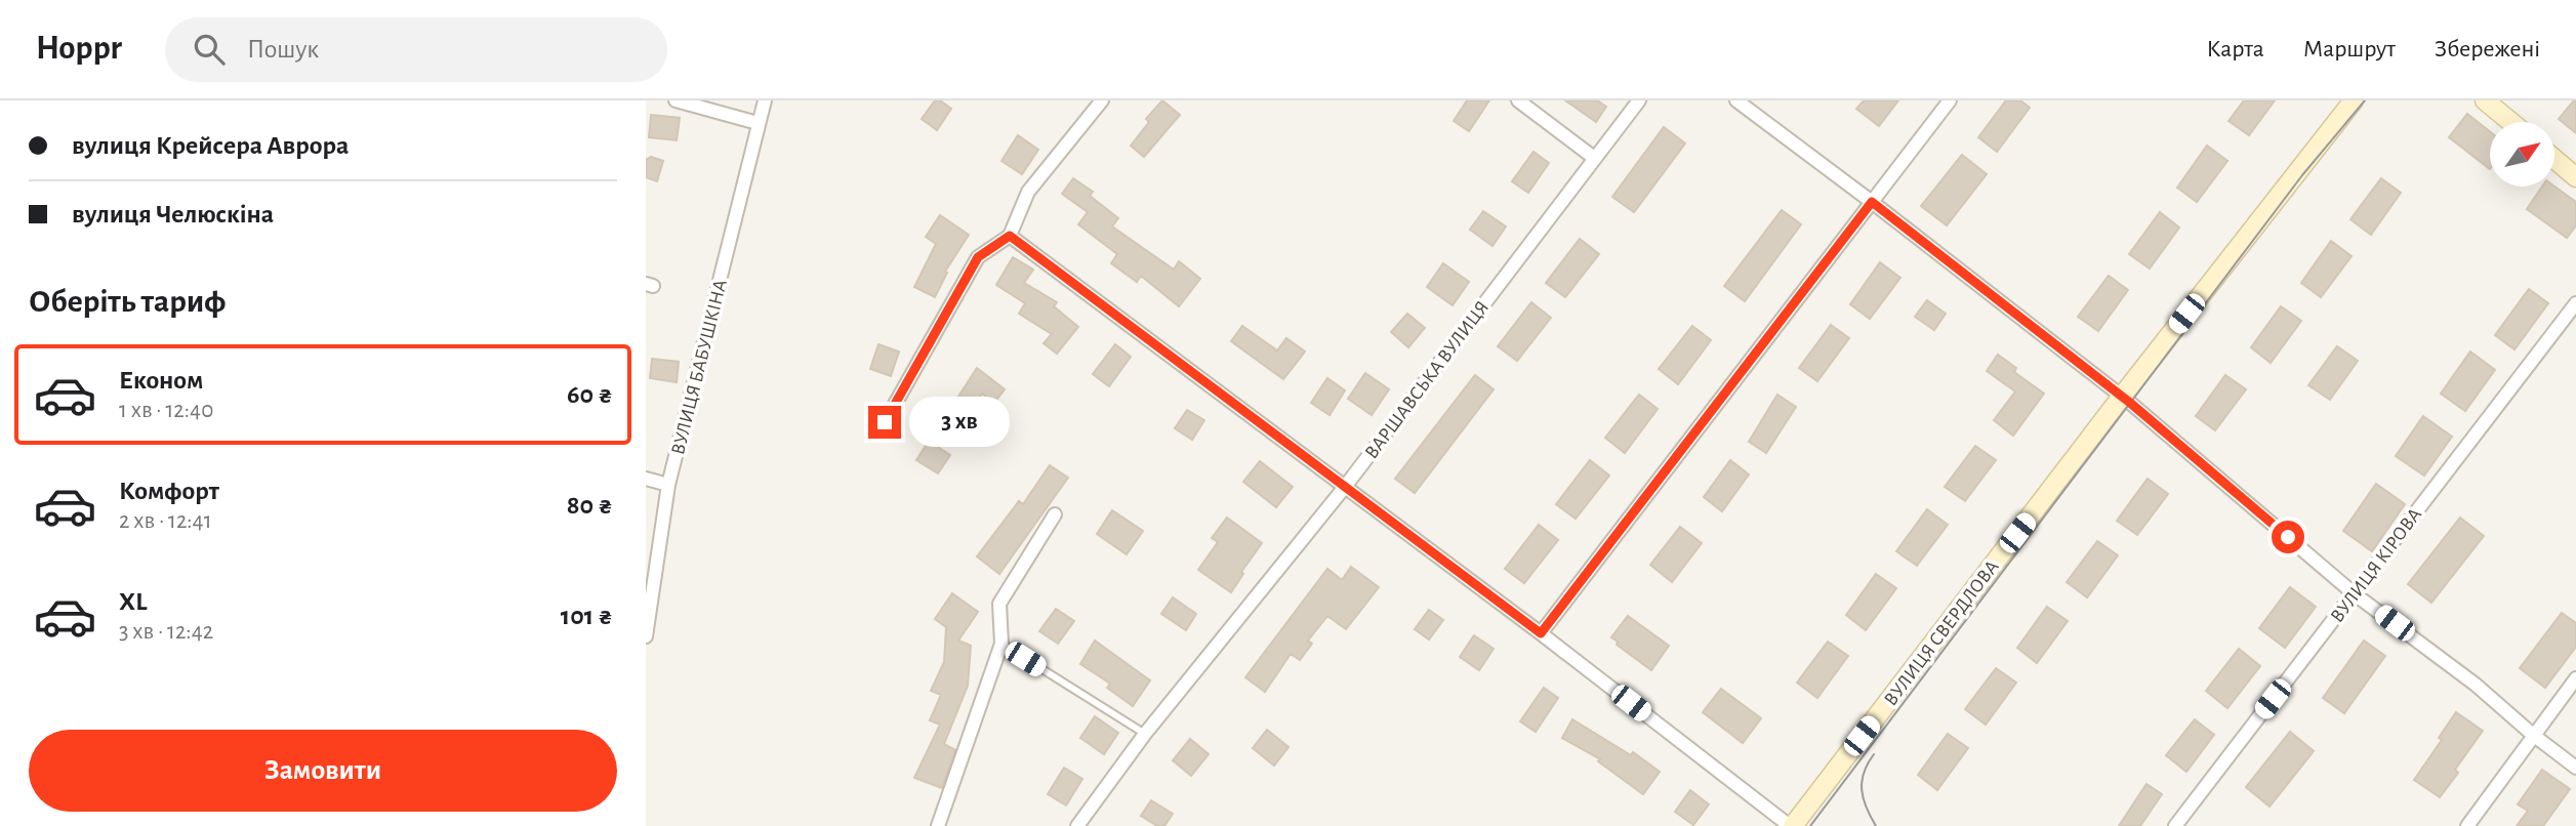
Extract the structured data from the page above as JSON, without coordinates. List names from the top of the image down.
{
  "streets": {
    "street": [
      "ВУЛИЦЯ БАБУШКІНА",
      "ВАРШАВСЬКА ВУЛИЦЯ",
      "ВУЛИЦЯ КІРОВА",
      "ВУЛИЦЯ СВЕРДЛОВА"
    ]
  },
  "north": "top right",
  "page": {
    "header": "Hoppr",
    "search": "Пошук",
    "nav": ["Карта", "Маршрут", "Збережені"],
    "banner": ["вулиця Крейсера Аврора", "вулиця Челюскіна"],
    "heading": "Оберіть тариф",
    "list": [
      {
        "name": "Економ",
        "note": "1 хв · 12:40",
        "value": "60 ₴"
      },
      {
        "name": "Комфорт",
        "note": "2 хв · 12:41",
        "value": "80 ₴"
      },
      {
        "name": "XL",
        "note": "3 хв · 12:42",
        "value": "101 ₴"
      }
    ],
    "bubble": "3 хв",
    "buttons": "Замовити"
  }
}
